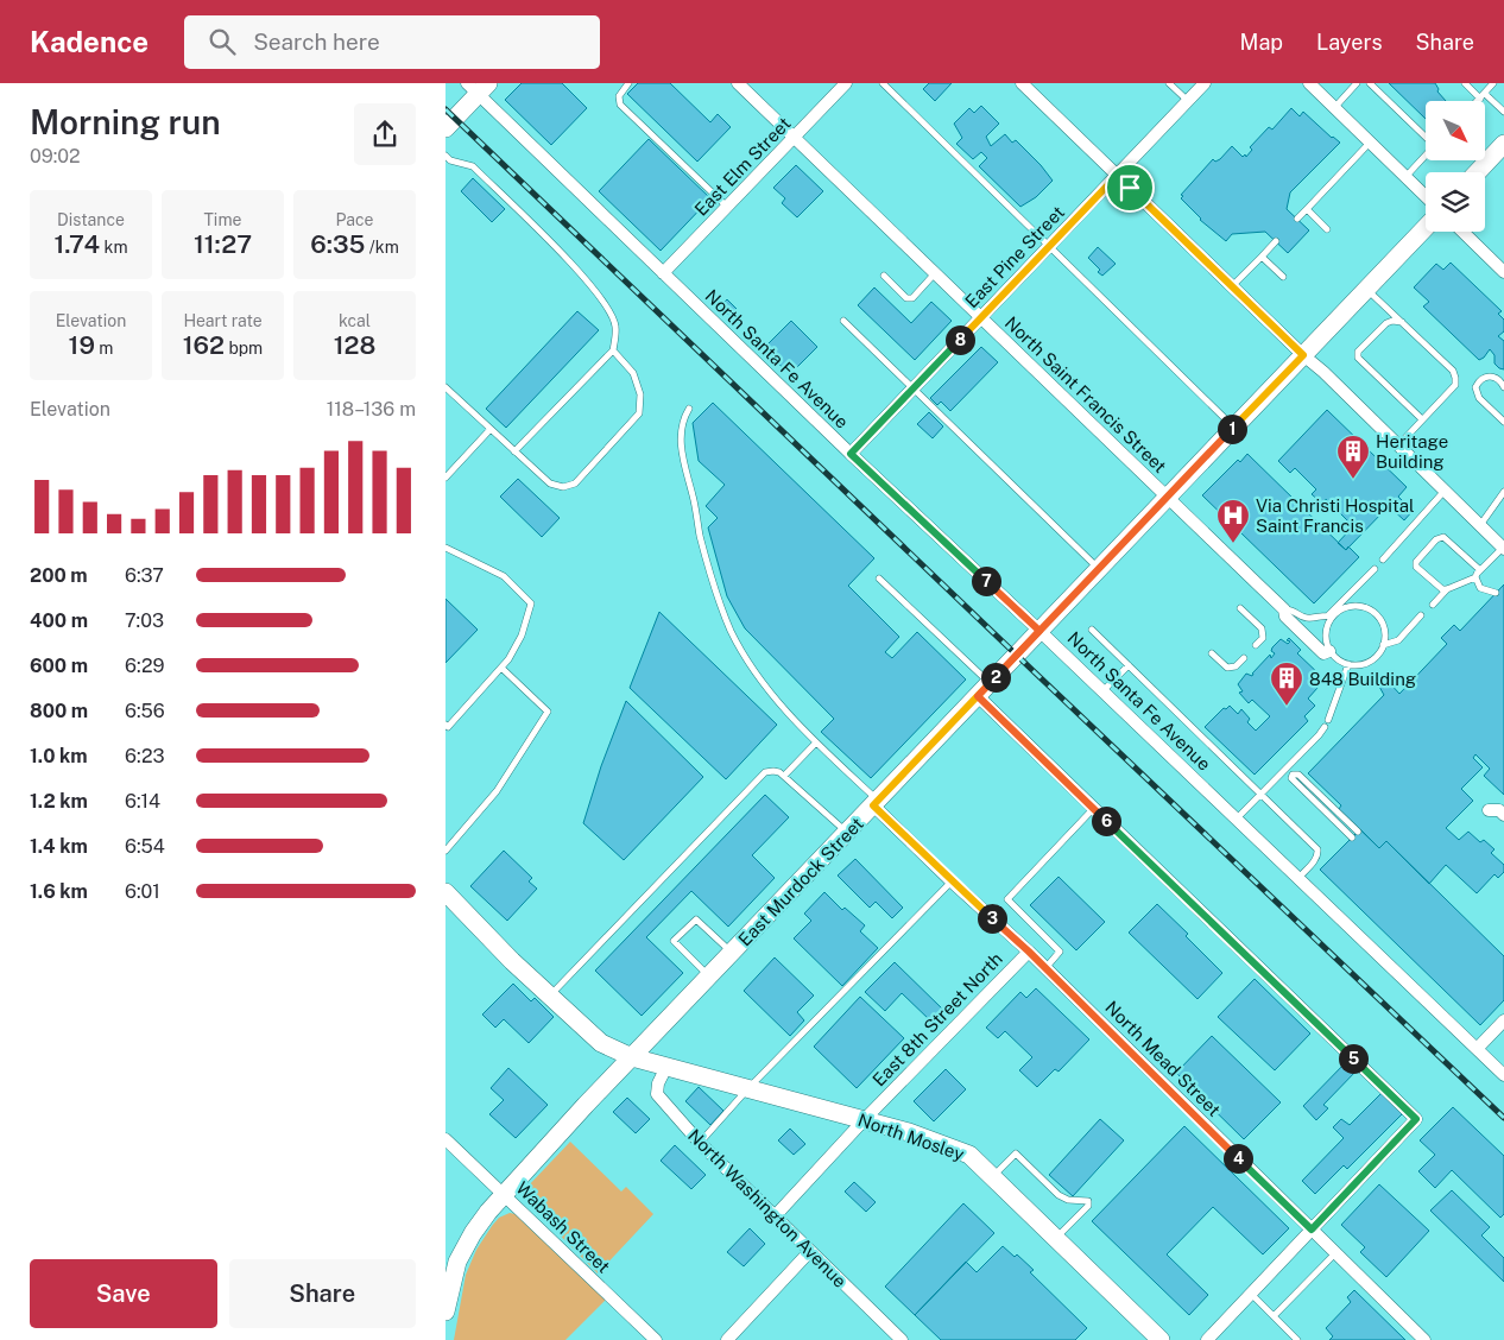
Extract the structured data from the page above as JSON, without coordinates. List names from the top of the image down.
{
  "streets": {
    "street": [
      "East Elm Street",
      "East Pine Street",
      "North Santa Fe Avenue",
      "North Saint Francis Street",
      "East Murdock Street",
      "East 8th Street North",
      "North Mead Street",
      "North Mosley",
      "North Washington Avenue",
      "Wabash Street"
    ]
  },
  "crossings": [
    ["East Elm Street", "North Santa Fe Avenue"],
    ["East Elm Street", "North Saint Francis Street"],
    ["East Pine Street", "North Santa Fe Avenue"],
    ["East Pine Street", "North Saint Francis Street"],
    ["North Santa Fe Avenue", "East Murdock Street"],
    ["North Saint Francis Street", "East Murdock Street"],
    ["East Murdock Street", "North Mead Street"],
    ["East Murdock Street", "North Mosley"],
    ["East Murdock Street", "Wabash Street"],
    ["East 8th Street North", "North Mead Street"],
    ["East 8th Street North", "North Mosley"],
    ["East 8th Street North", "North Washington Avenue"],
    ["North Mosley", "North Washington Avenue"]
  ],
  "places": {
    "building": ["Heritage Building", "848 Building"],
    "hospital": ["Via Christi Hospital Saint Francis"]
  },
  "north": "bottom right",
  "page": {
    "header": "Kadence",
    "search": "Search here",
    "nav": ["Map", "Layers", "Share"],
    "heading": ["Morning run", "09:02"],
    "stats": [
      ["Distance", "1.74 km"],
      ["Time", "11:27"],
      ["Pace", "6:35 /km"],
      ["Elevation", "19 m"],
      ["Heart rate", "162 bpm"],
      ["kcal", "128"]
    ],
    "pins": [
      "8",
      "1",
      "7",
      "2",
      "6",
      "3",
      "5",
      "4"
    ],
    "chart": ["Elevation", "118–136 m"],
    "list": [
      {
        "name": "200 m",
        "note": "6:37"
      },
      {
        "name": "400 m",
        "note": "7:03"
      },
      {
        "name": "600 m",
        "note": "6:29"
      },
      {
        "name": "800 m",
        "note": "6:56"
      },
      {
        "name": "1.0 km",
        "note": "6:23"
      },
      {
        "name": "1.2 km",
        "note": "6:14"
      },
      {
        "name": "1.4 km",
        "note": "6:54"
      },
      {
        "name": "1.6 km",
        "note": "6:01"
      }
    ],
    "buttons": ["Save", "Share"]
  }
}
